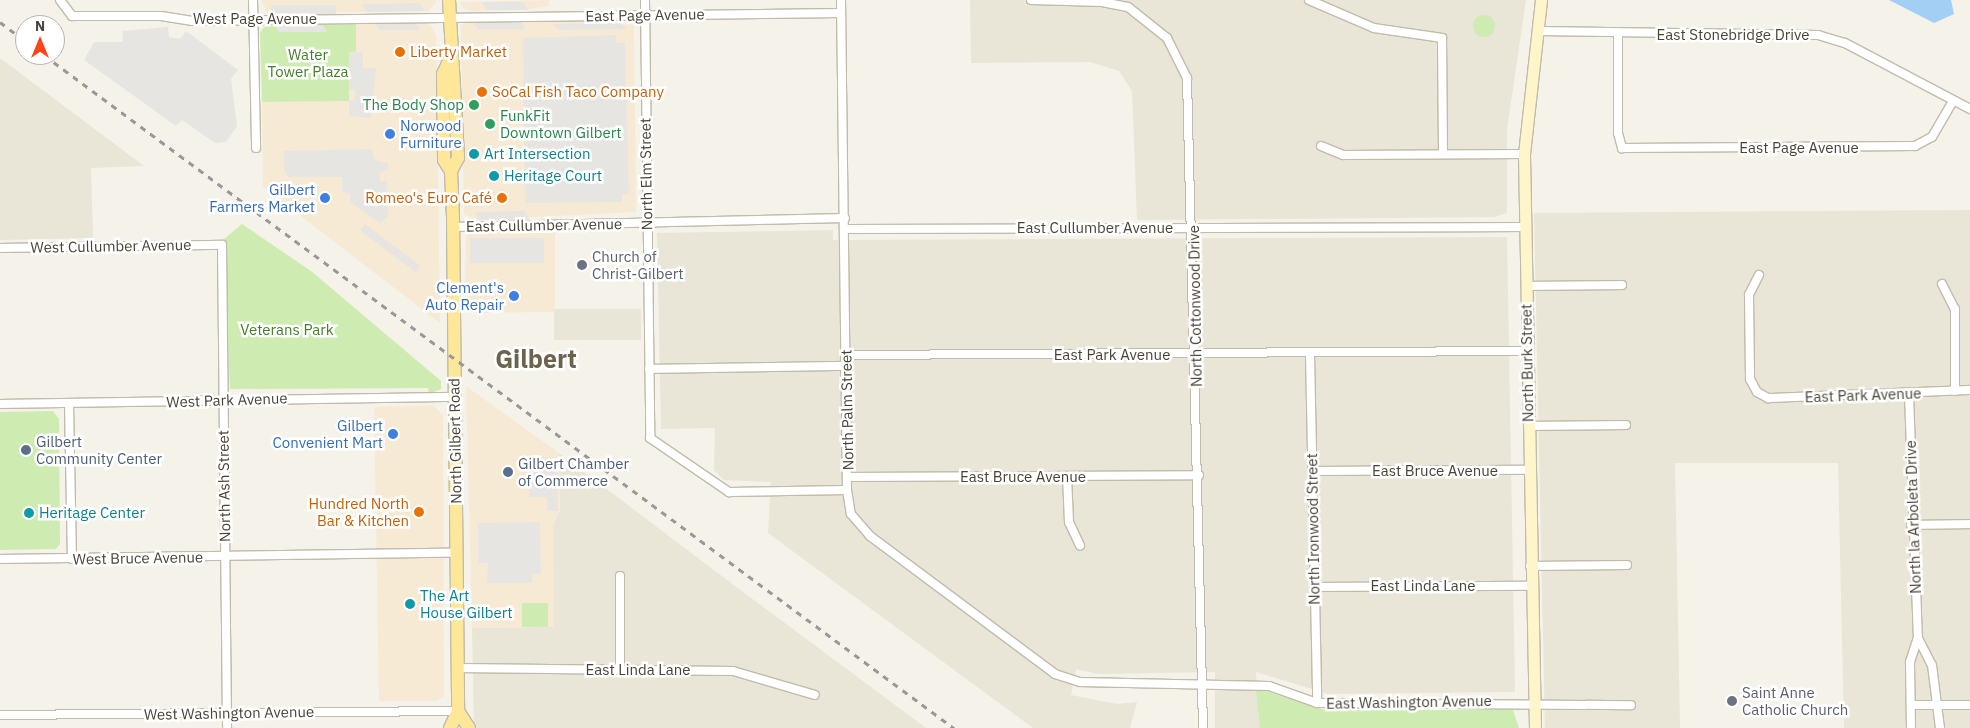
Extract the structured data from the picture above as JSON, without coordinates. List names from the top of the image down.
{
  "streets": {
    "main road": ["North Gilbert Road"],
    "street": [
      "East Page Avenue",
      "West Page Avenue",
      "East Stonebridge Drive",
      "North Elm Street",
      "East Cullumber Avenue",
      "West Cullumber Avenue",
      "North Cottonwood Drive",
      "East Park Avenue",
      "North Burk Street",
      "West Park Avenue",
      "North Palm Street",
      "East Bruce Avenue",
      "North Ash Street",
      "North la Arboleta Drive",
      "North Ironwood Street",
      "West Bruce Avenue",
      "East Linda Lane",
      "East Washington Avenue",
      "West Washington Avenue"
    ]
  },
  "crossings": [
    ["East Page Avenue", "West Page Avenue"],
    ["East Page Avenue", "East Stonebridge Drive"],
    ["East Page Avenue", "North Elm Street"],
    ["East Page Avenue", "North Palm Street"],
    ["East Page Avenue", "North Gilbert Road"],
    ["West Page Avenue", "North Gilbert Road"],
    ["East Stonebridge Drive", "North Burk Street"],
    ["North Elm Street", "East Cullumber Avenue"],
    ["North Elm Street", "North Palm Street"],
    ["East Cullumber Avenue", "North Cottonwood Drive"],
    ["East Cullumber Avenue", "North Burk Street"],
    ["East Cullumber Avenue", "North Palm Street"],
    ["East Cullumber Avenue", "North Gilbert Road"],
    ["West Cullumber Avenue", "North Ash Street"],
    ["North Cottonwood Drive", "East Park Avenue"],
    ["North Cottonwood Drive", "East Bruce Avenue"],
    ["North Cottonwood Drive", "East Washington Avenue"],
    ["East Park Avenue", "North Burk Street"],
    ["East Park Avenue", "North Palm Street"],
    ["East Park Avenue", "North la Arboleta Drive"],
    ["East Park Avenue", "North Ironwood Street"],
    ["North Burk Street", "East Bruce Avenue"],
    ["North Burk Street", "East Linda Lane"],
    ["North Burk Street", "East Washington Avenue"],
    ["West Park Avenue", "North Gilbert Road"],
    ["West Park Avenue", "North Ash Street"],
    ["North Palm Street", "East Bruce Avenue"],
    ["North Palm Street", "East Washington Avenue"],
    ["North Gilbert Road", "West Bruce Avenue"],
    ["North Gilbert Road", "East Linda Lane"],
    ["North Gilbert Road", "West Washington Avenue"],
    ["East Bruce Avenue", "North Ironwood Street"],
    ["North Ash Street", "West Bruce Avenue"],
    ["North Ash Street", "West Washington Avenue"],
    ["North Ironwood Street", "East Linda Lane"],
    ["North Ironwood Street", "East Washington Avenue"]
  ],
  "districts": ["Gilbert"],
  "parks": ["Water Tower Plaza", "Veterans Park"],
  "places": [
    "Liberty Market",
    "SoCal Fish Taco Company",
    "The Body Shop",
    "FunkFit Downtown Gilbert",
    "Norwood Furniture",
    "Art Intersection",
    "Heritage Court",
    "Gilbert Farmers Market",
    "Romeo's Euro Café",
    "Church of Christ-Gilbert",
    "Clement's Auto Repair",
    "Gilbert Convenient Mart",
    "Gilbert Community Center",
    "Gilbert Chamber of Commerce",
    "Hundred North Bar & Kitchen",
    "Heritage Center",
    "The Art House Gilbert",
    "Saint Anne Catholic Church"
  ],
  "north": "top"
}
